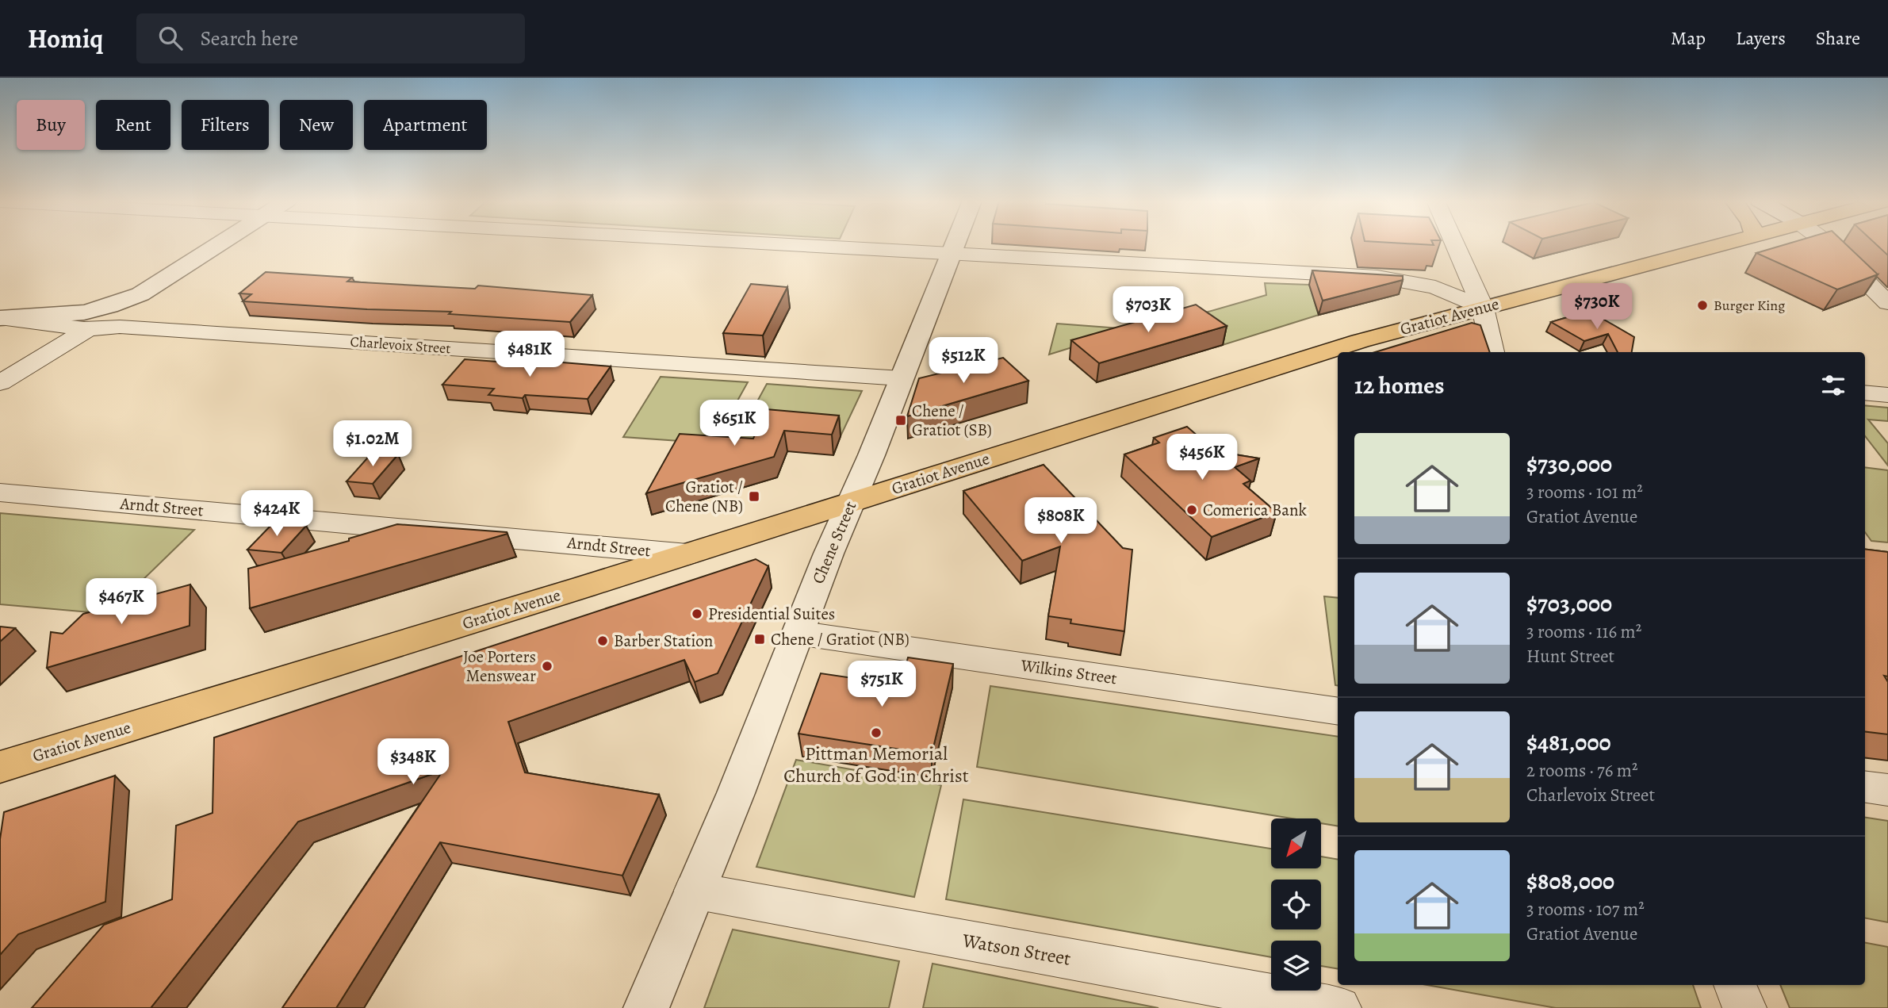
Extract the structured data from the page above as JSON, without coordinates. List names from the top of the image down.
{
  "streets": {
    "main road": ["Gratiot Avenue"],
    "street": [
      "Charlevoix Street",
      "Arndt Street",
      "Chene Street",
      "Wilkins Street",
      "Watson Street"
    ]
  },
  "crossings": [
    ["Gratiot Avenue", "Arndt Street"],
    ["Gratiot Avenue", "Chene Street"],
    ["Charlevoix Street", "Chene Street"],
    ["Chene Street", "Wilkins Street"],
    ["Chene Street", "Watson Street"]
  ],
  "places": {
    "other": [
      "Burger King",
      "Comerica Bank",
      "Presidential Suites",
      "Barber Station",
      "Joe Porters Menswear",
      "Pittman Memorial Church of God in Christ"
    ],
    "transit": ["Chene / Gratiot (SB)", "Gratiot / Chene (NB)", "Chene / Gratiot (NB)"]
  },
  "north": "bottom left",
  "page": {
    "header": "Homiq",
    "search": "Search here",
    "nav": ["Map", "Layers", "Share"],
    "chip": [
      "Buy",
      "Rent",
      "Filters",
      "New",
      "Apartment"
    ],
    "price": [
      "$730K",
      "$703K",
      "$481K",
      "$512K",
      "$651K",
      "$1.02M",
      "$456K",
      "$424K",
      "$808K",
      "$467K",
      "$751K",
      "$348K"
    ],
    "heading": "12 homes",
    "list": [
      {
        "name": "$730,000",
        "note": "3 rooms · 101 m² · Gratiot Avenue"
      },
      {
        "name": "$703,000",
        "note": "3 rooms · 116 m² · Hunt Street"
      },
      {
        "name": "$481,000",
        "note": "2 rooms · 76 m² · Charlevoix Street"
      },
      {
        "name": "$808,000",
        "note": "3 rooms · 107 m² · Gratiot Avenue"
      }
    ]
  }
}
